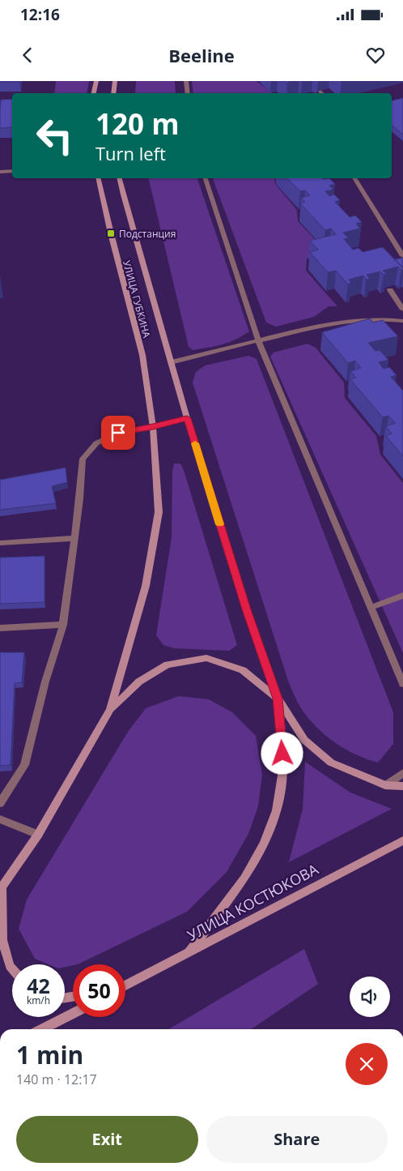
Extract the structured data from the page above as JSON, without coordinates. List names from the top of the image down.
{
  "streets": {
    "main road": ["УЛИЦА ГУБКИНА", "УЛИЦА КОСТЮКОВА"]
  },
  "places": {
    "transit": ["Подстанция"]
  },
  "page": {
    "status": "12:16",
    "header": "Beeline",
    "turn": ["120 m", "Turn left"],
    "speed": "42 km/h",
    "limit": "50",
    "heading": ["1 min", "140 m · 12:17"],
    "buttons": ["Exit", "Share"]
  }
}
